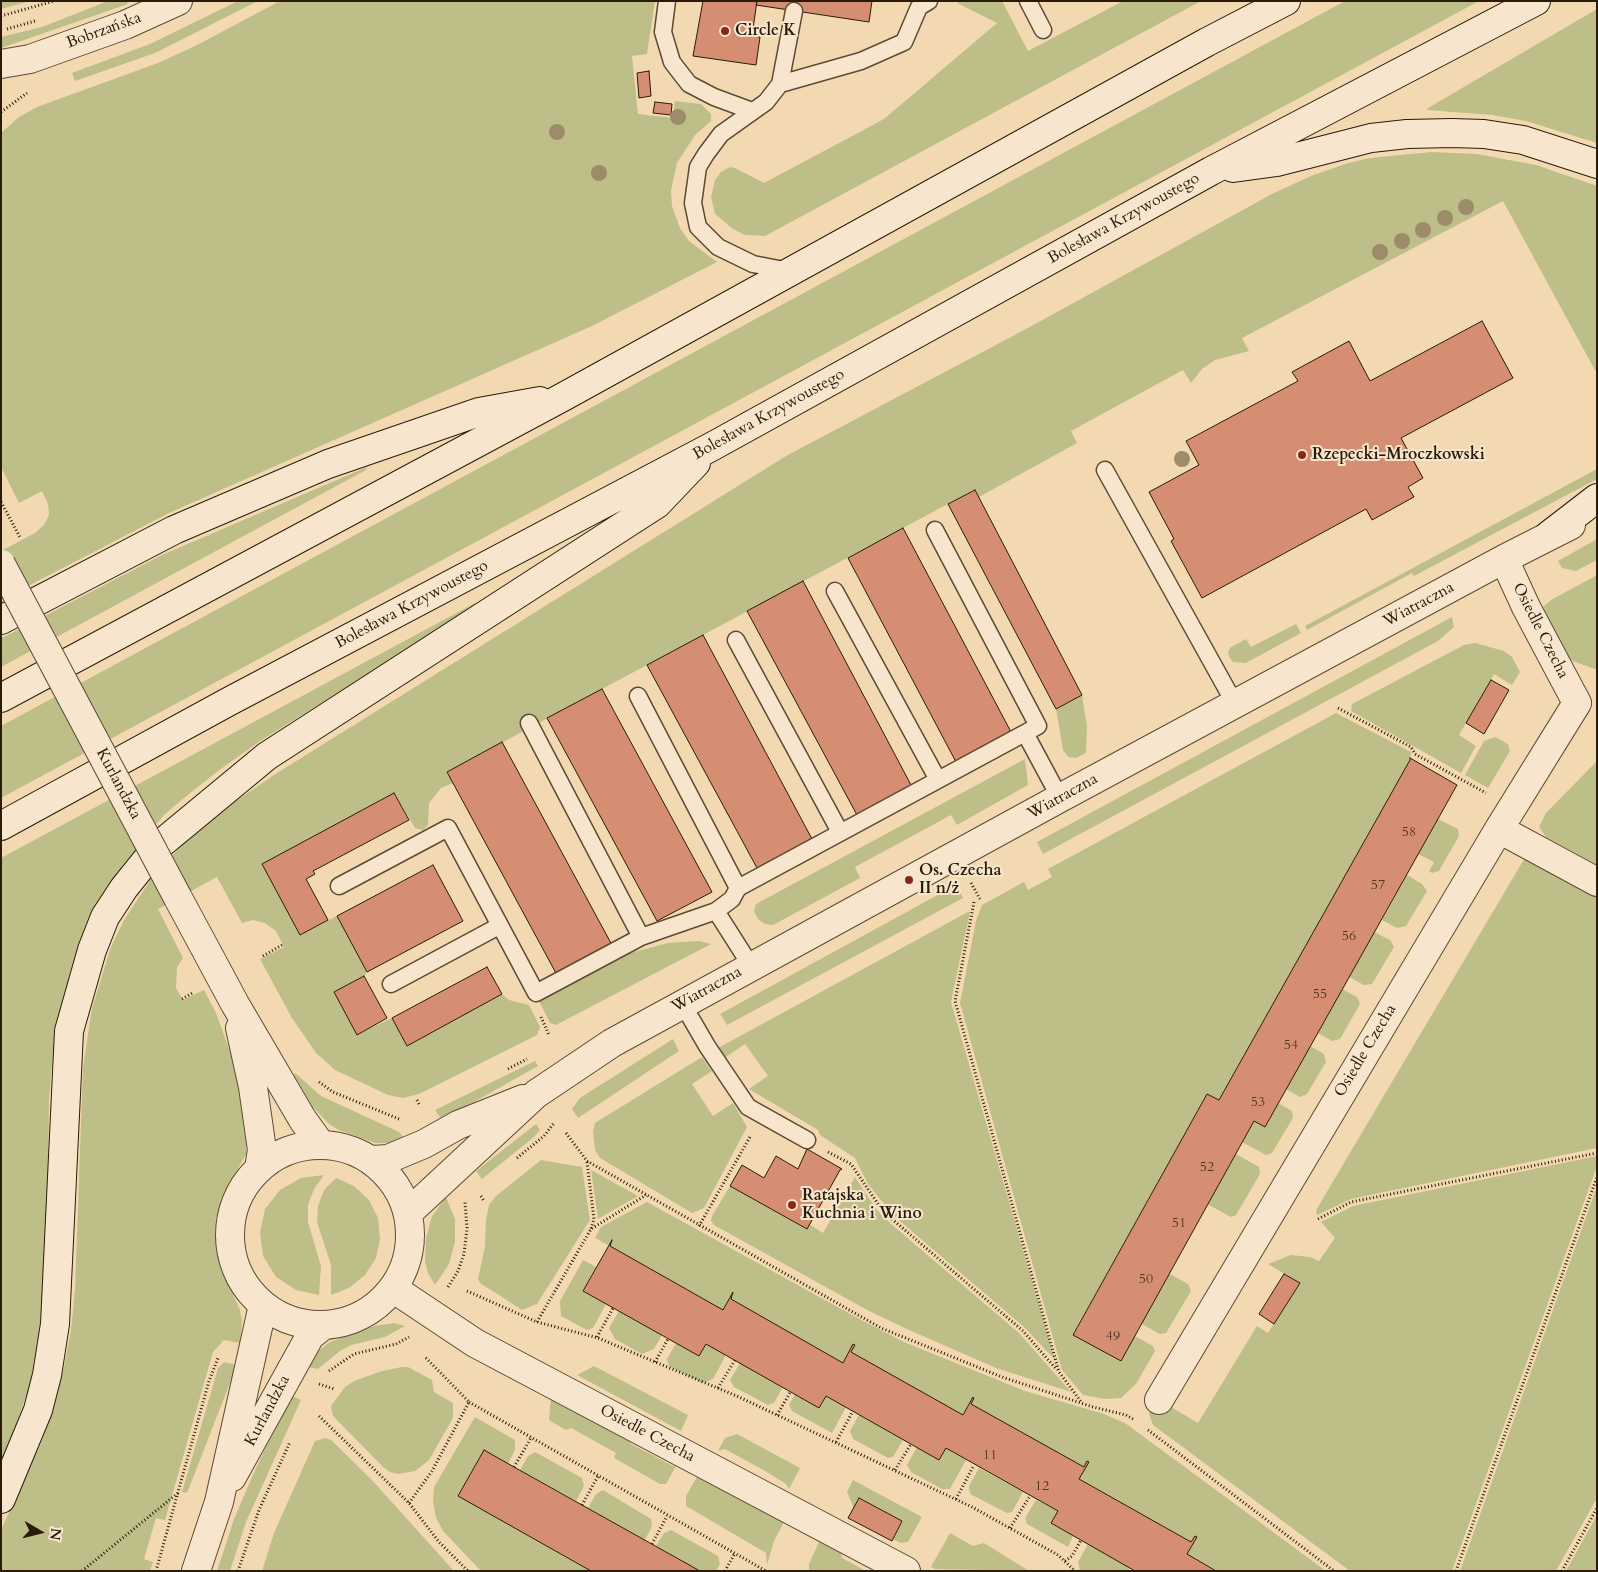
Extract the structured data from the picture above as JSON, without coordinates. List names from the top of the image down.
{
  "streets": {
    "main road": [
      "Bobrzańska",
      "Bolesława Krzywoustego",
      "Wiatraczna",
      "Osiedle Czecha",
      "Kurlandzka"
    ]
  },
  "crossings": [
    ["Wiatraczna", "Osiedle Czecha"]
  ],
  "places": [
    "Circle K",
    "Rzepecki-Mroczkowski",
    "Os. Czecha II n/ż",
    "Ratajska Kuchnia i Wino"
  ],
  "house_numbers": [
    "58",
    "57",
    "56",
    "55",
    "54",
    "53",
    "52",
    "51",
    "50",
    "49",
    "11",
    "12"
  ],
  "north": "right"
}
